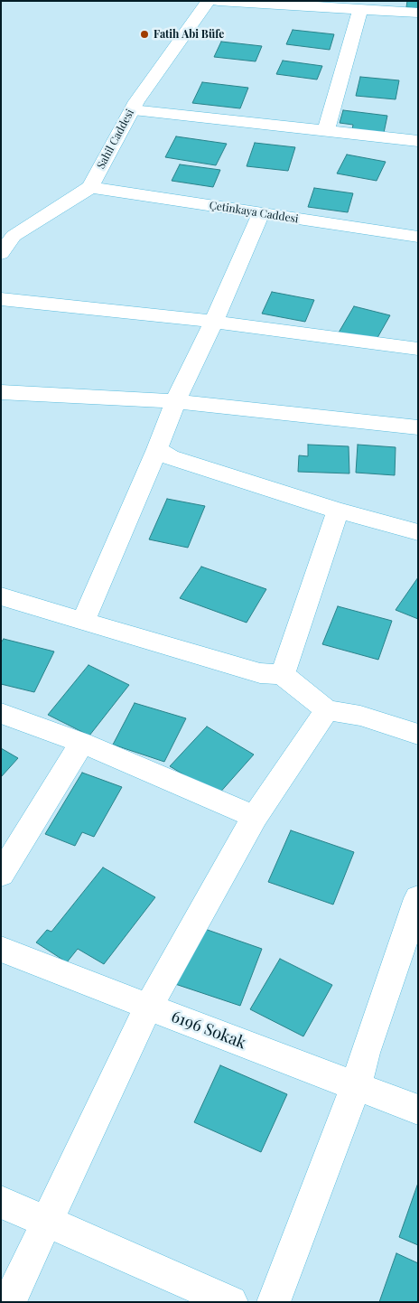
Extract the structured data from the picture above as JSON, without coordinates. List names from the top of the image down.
{
  "streets": {
    "street": ["Sahil Caddesi", "Çetinkaya Caddesi", "6196 Sokak"]
  },
  "crossings": [
    ["Sahil Caddesi", "Çetinkaya Caddesi"]
  ],
  "places": ["Fatih Abi Büfe"]
}
